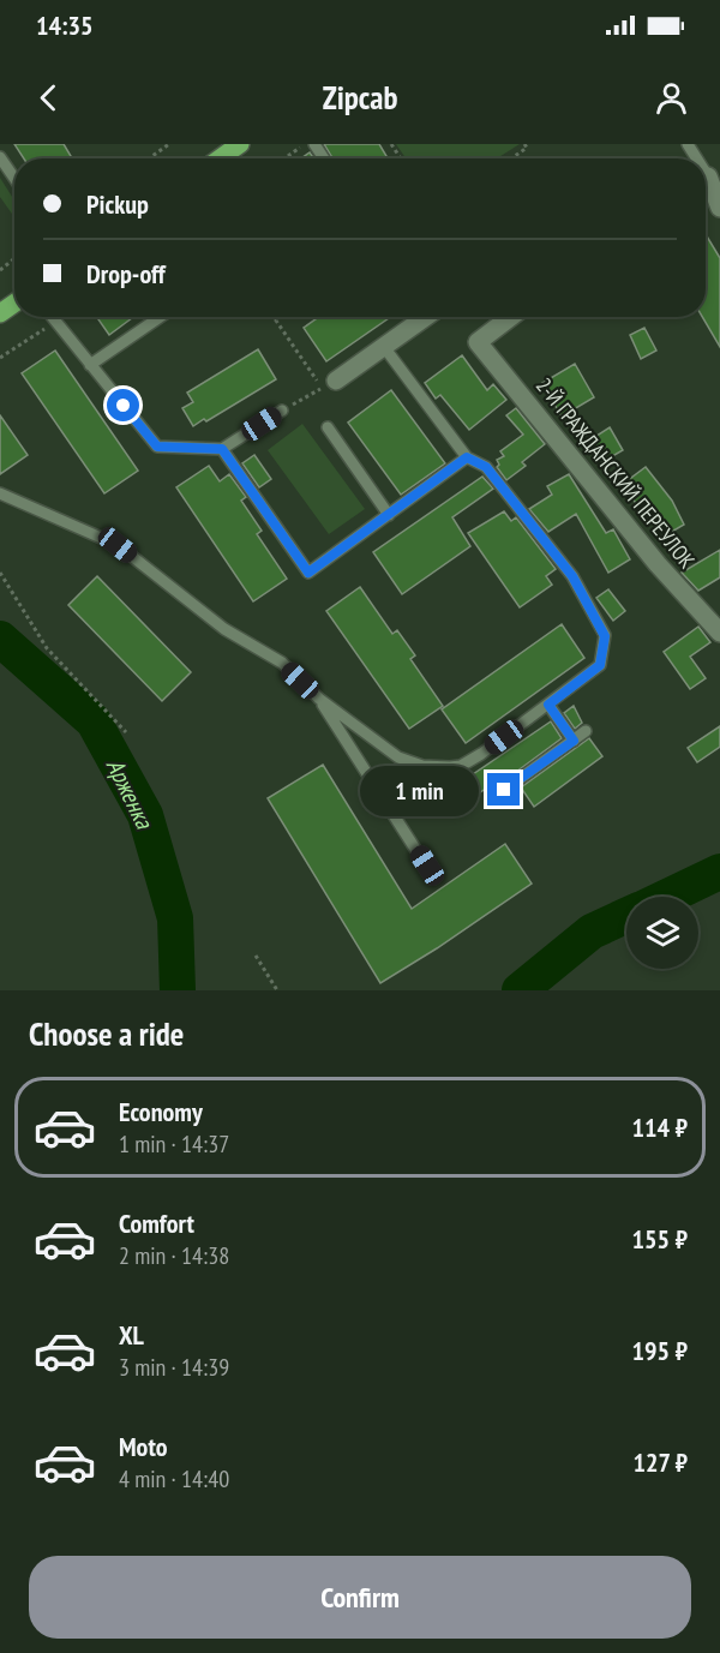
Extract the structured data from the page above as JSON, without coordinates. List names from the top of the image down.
{
  "streets": {
    "street": ["2-Й ГРАЖДАНСКИЙ ПЕРЕУЛОК"]
  },
  "water": ["Арженка"],
  "page": {
    "status": "14:35",
    "header": "Zipcab",
    "banner": ["Pickup", "Drop-off"],
    "bubble": "1 min",
    "heading": "Choose a ride",
    "list": [
      {
        "name": "Economy",
        "note": "1 min · 14:37",
        "value": "114 ₽"
      },
      {
        "name": "Comfort",
        "note": "2 min · 14:38",
        "value": "155 ₽"
      },
      {
        "name": "XL",
        "note": "3 min · 14:39",
        "value": "195 ₽"
      },
      {
        "name": "Moto",
        "note": "4 min · 14:40",
        "value": "127 ₽"
      }
    ],
    "buttons": "Confirm"
  }
}
